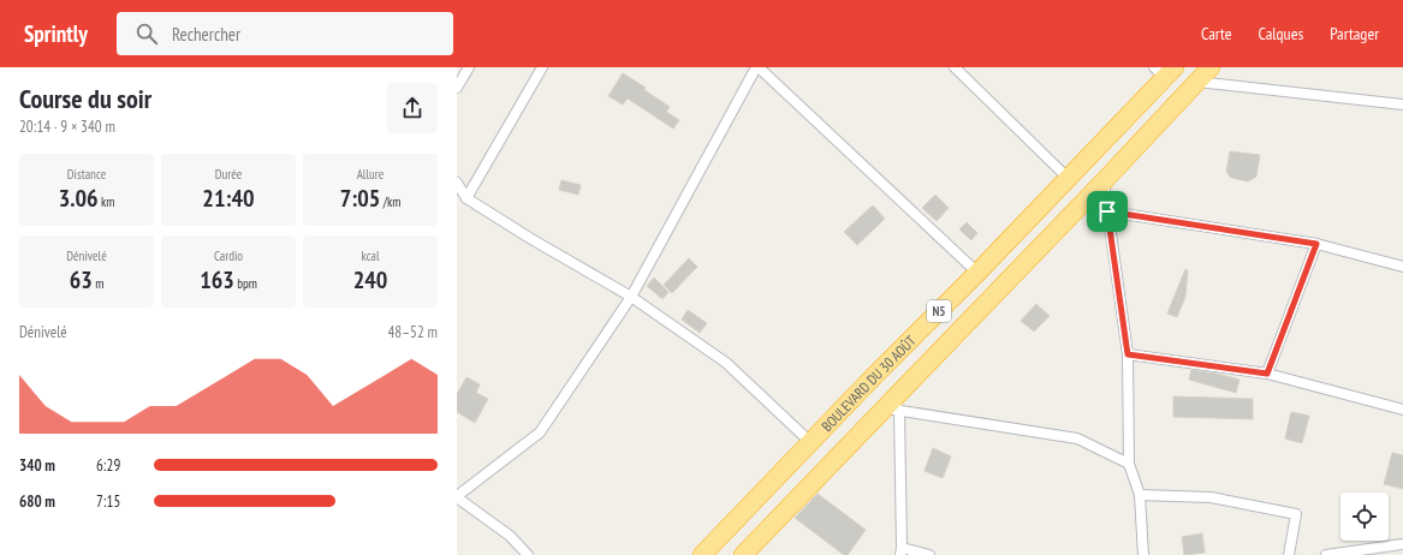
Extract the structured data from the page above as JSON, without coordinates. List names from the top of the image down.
{
  "streets": {
    "highway": ["N5", "BOULEVARD DU 30 AOÛT"]
  },
  "page": {
    "header": "Sprintly",
    "search": "Rechercher",
    "nav": ["Carte", "Calques", "Partager"],
    "heading": ["Course du soir", "20:14 · 9 × 340 m"],
    "stats": [
      ["Distance", "3.06 km"],
      ["Durée", "21:40"],
      ["Allure", "7:05 /km"],
      ["Dénivelé", "63 m"],
      ["Cardio", "163 bpm"],
      ["kcal", "240"]
    ],
    "chart": ["Dénivelé", "48–52 m"],
    "list": [
      {
        "name": "340 m",
        "note": "6:29"
      },
      {
        "name": "680 m",
        "note": "7:15"
      }
    ]
  }
}
